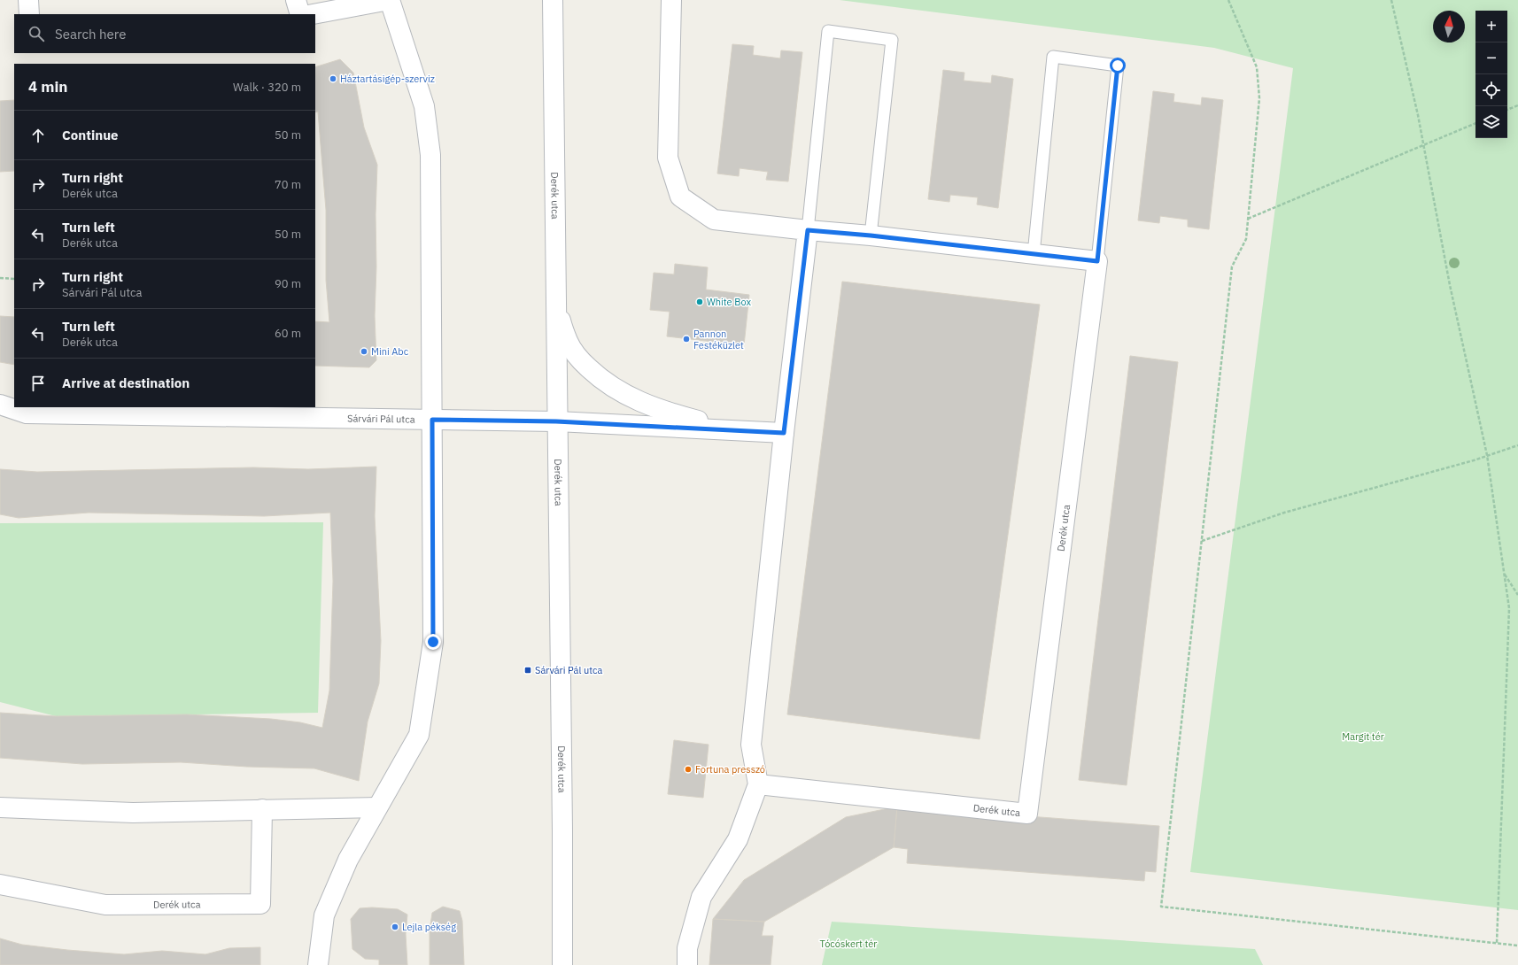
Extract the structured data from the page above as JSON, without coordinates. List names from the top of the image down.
{
  "streets": {
    "street": ["Derék utca", "Sárvári Pál utca"]
  },
  "crossings": [
    ["Derék utca", "Sárvári Pál utca"]
  ],
  "parks": ["Margit tér", "Tócóskert tér"],
  "places": {
    "other": [
      "Háztartásigép-szerviz",
      "White Box",
      "Pannon Festéküzlet",
      "Mini Abc",
      "Fortuna presszó",
      "Lejla pékség"
    ],
    "transit": ["Sárvári Pál utca"]
  },
  "north": "top",
  "page": {
    "map_buttons": ["+", "−"],
    "search": "Search here",
    "heading": ["4 min", "Walk · 320 m"],
    "list": [
      ["Continue", "50 m"],
      ["Turn right", "Derék utca", "70 m"],
      ["Turn left", "Derék utca", "50 m"],
      ["Turn right", "Sárvári Pál utca", "90 m"],
      ["Turn left", "Derék utca", "60 m"],
      "Arrive at destination"
    ]
  }
}
